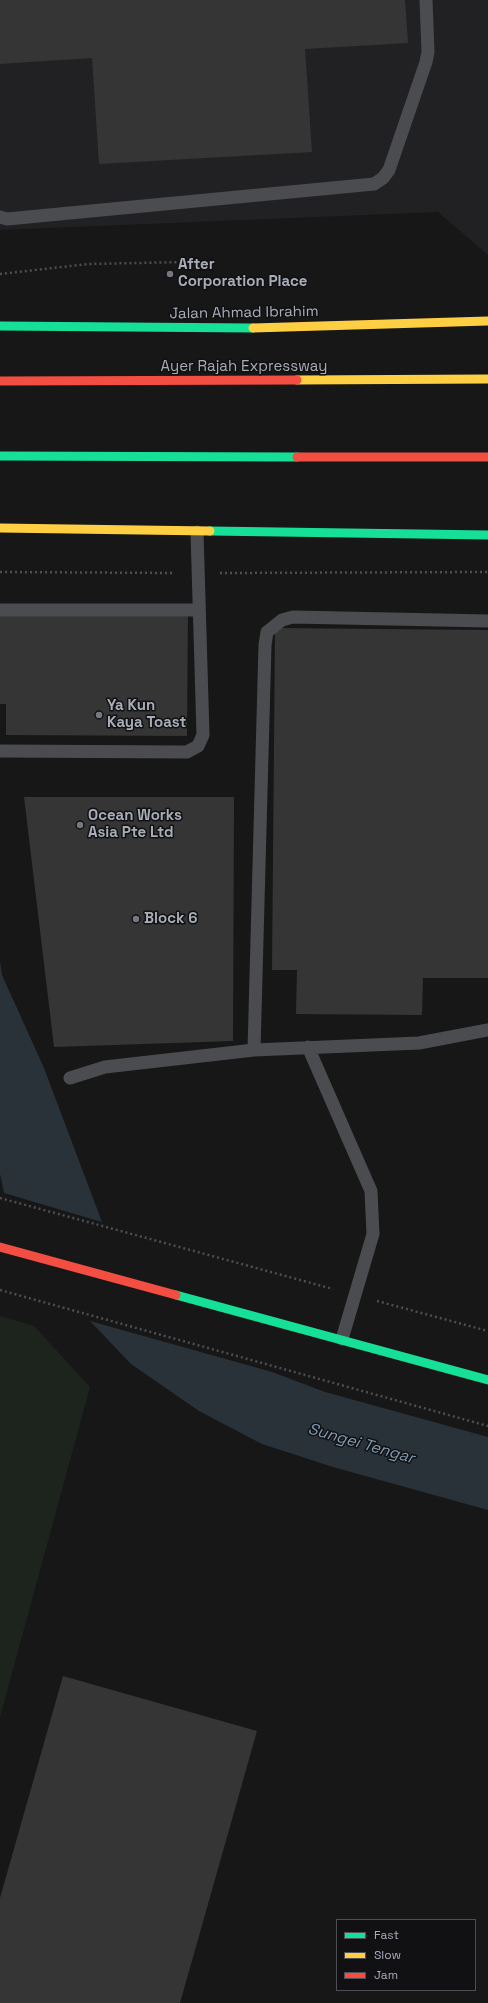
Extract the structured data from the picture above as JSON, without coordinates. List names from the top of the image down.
{
  "streets": {
    "main road": ["Jalan Ahmad Ibrahim", "Ayer Rajah Expressway"]
  },
  "water": ["Sungei Tengar"],
  "places": [
    "After Corporation Place",
    "Ya Kun Kaya Toast",
    "Ocean Works Asia Pte Ltd",
    "Block 6"
  ],
  "legend": ["Fast", "Slow", "Jam"]
}
